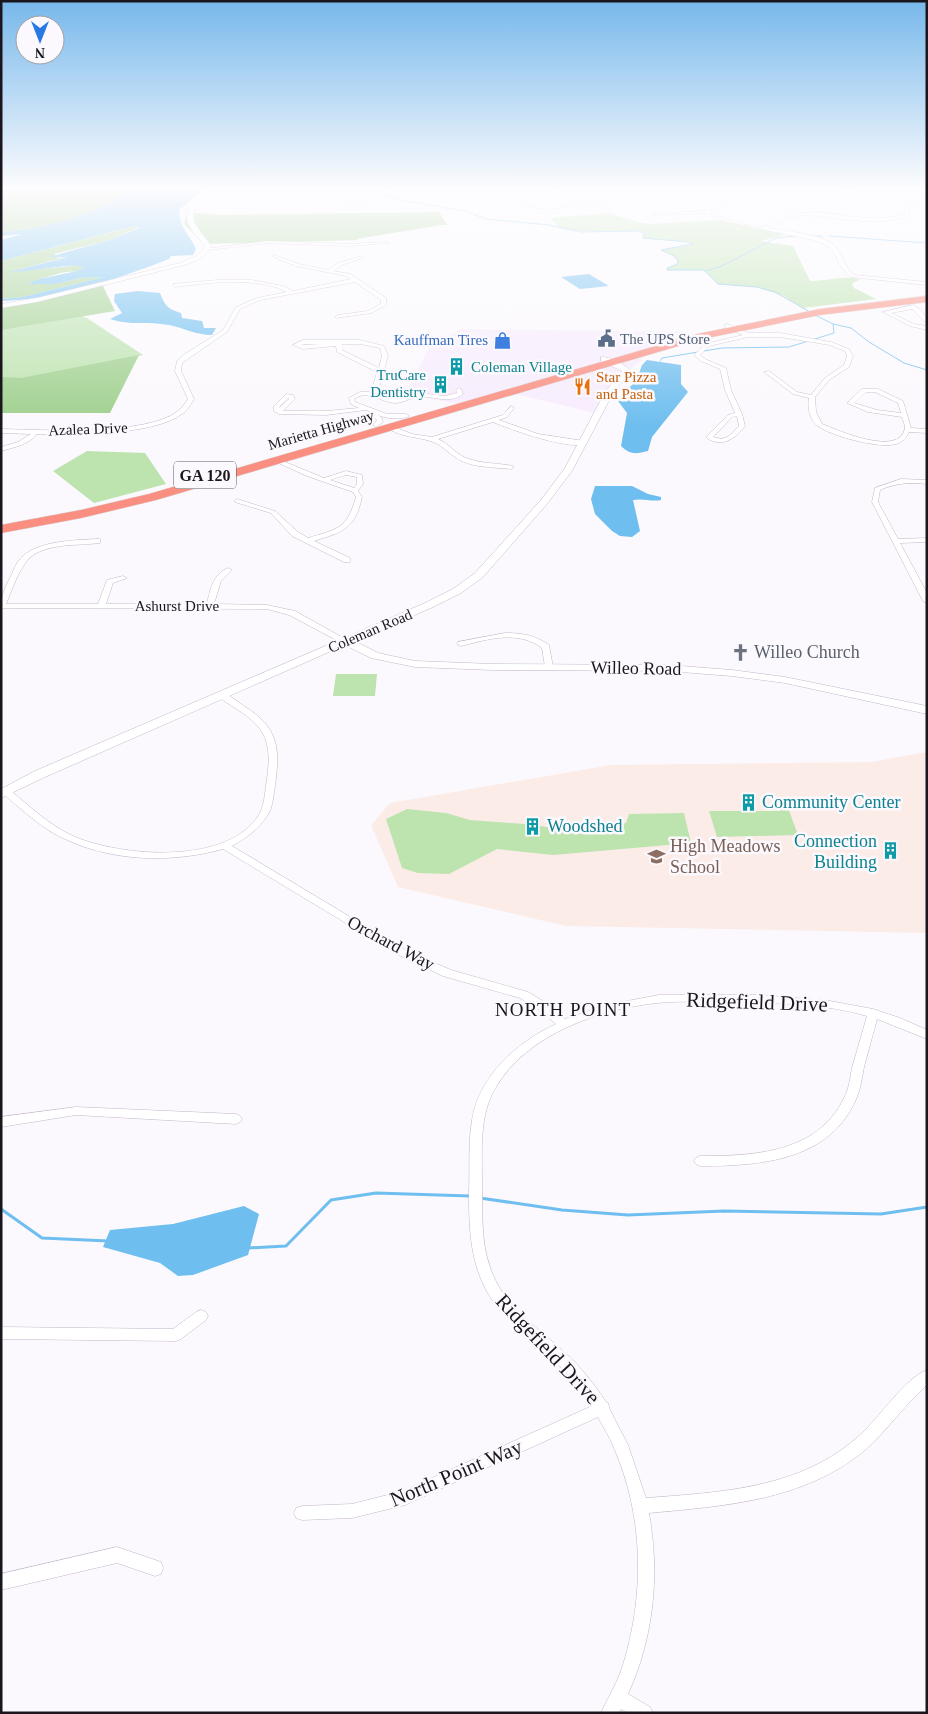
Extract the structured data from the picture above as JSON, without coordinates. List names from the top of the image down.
{
  "streets": {
    "highway": ["Marietta Highway", "GA 120"],
    "street": [
      "Azalea Drive",
      "Ashurst Drive",
      "Coleman Road",
      "Willeo Road",
      "Orchard Way",
      "Ridgefield Drive",
      "North Point Way"
    ]
  },
  "crossings": [
    ["Marietta Highway", "GA 120"],
    ["Marietta Highway", "Coleman Road"],
    ["Ashurst Drive", "Coleman Road"],
    ["Ashurst Drive", "Willeo Road"],
    ["Coleman Road", "Willeo Road"],
    ["Orchard Way", "Ridgefield Drive"],
    ["Ridgefield Drive", "North Point Way"]
  ],
  "districts": ["NORTH POINT"],
  "places": {
    "public building": ["The UPS Store"],
    "shop": ["Kauffman Tires"],
    "building": [
      "Coleman Village",
      "TruCare Dentistry",
      "Community Center",
      "Woodshed",
      "Connection Building"
    ],
    "restaurant": ["Star Pizza and Pasta"],
    "church": ["Willeo Church"],
    "school or university": ["High Meadows School"]
  },
  "north": "bottom"
}
